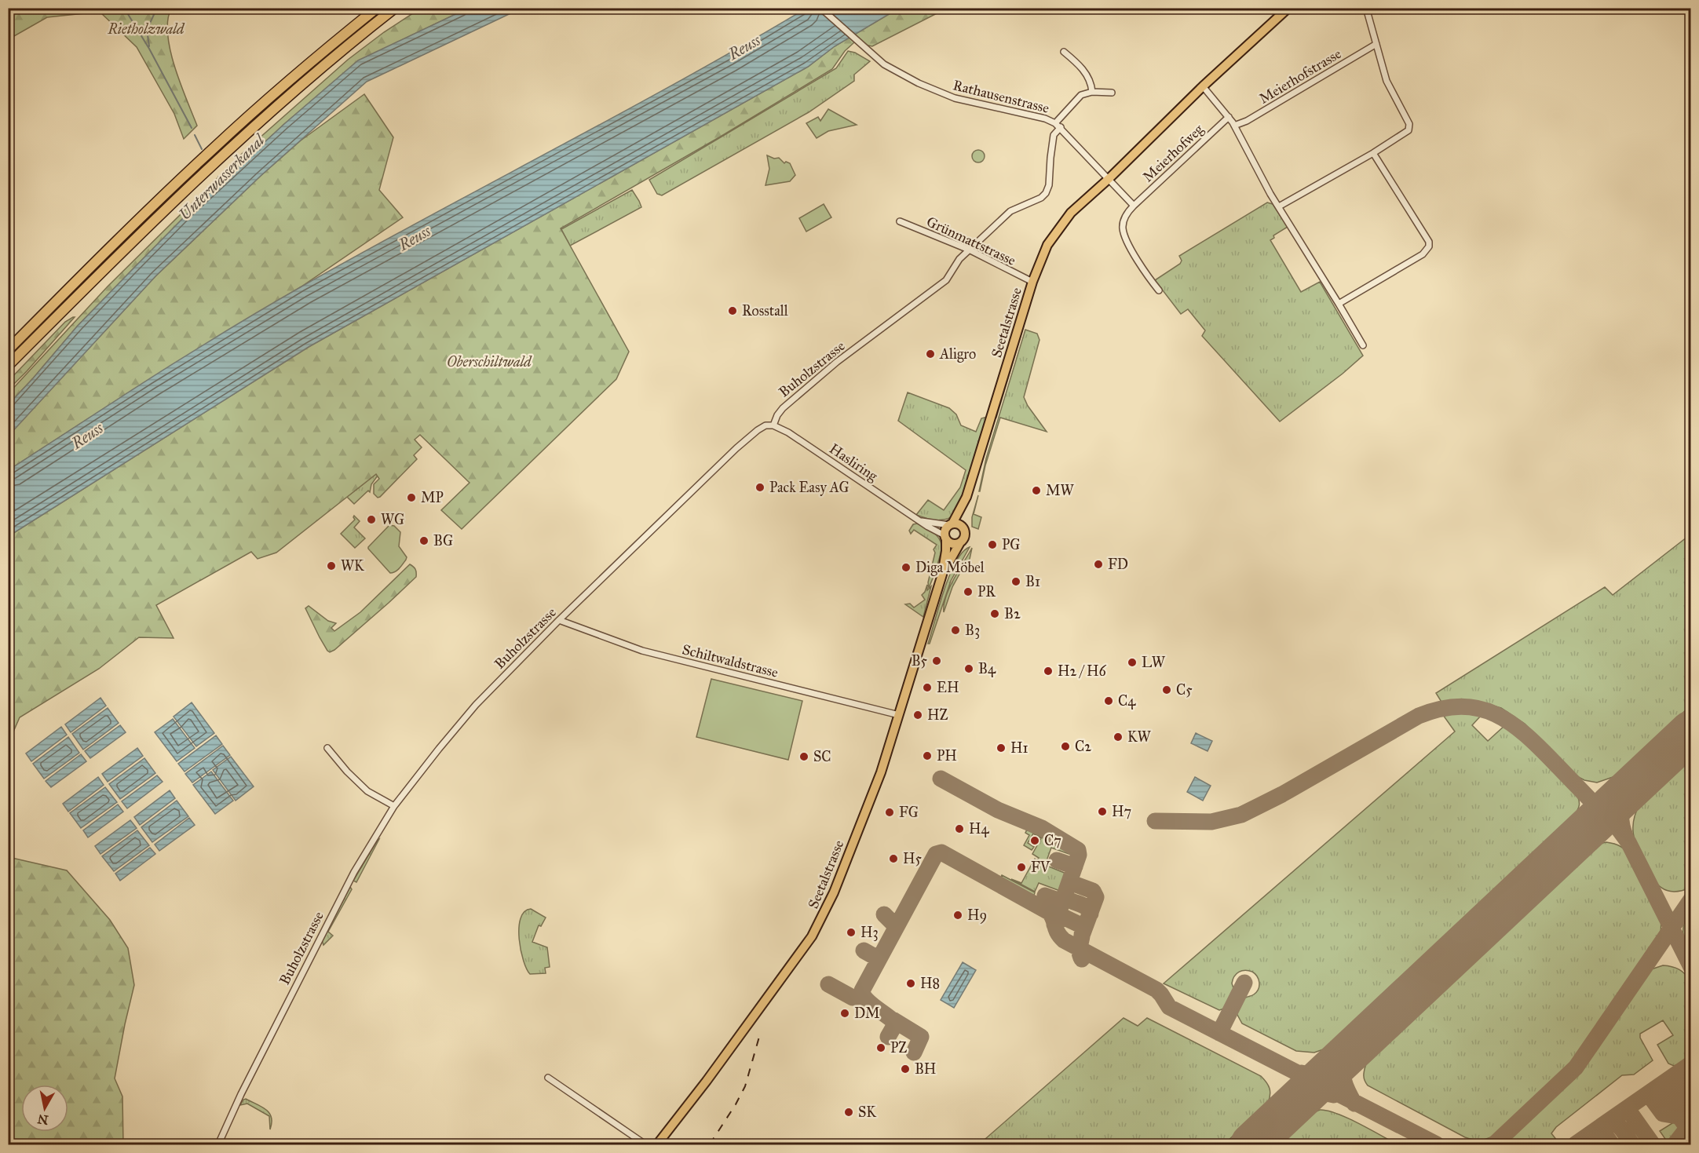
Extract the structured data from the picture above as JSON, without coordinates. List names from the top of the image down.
{
  "streets": {
    "main road": ["Seetalstrasse"],
    "street": [
      "Meierhofstrasse",
      "Rathausenstrasse",
      "Meierhofweg",
      "Grünmattstrasse",
      "Buholzstrasse",
      "Hasliring",
      "Schiltwaldstrasse"
    ]
  },
  "crossings": [
    ["Rathausenstrasse", "Seetalstrasse"],
    ["Rathausenstrasse", "Buholzstrasse"],
    ["Grünmattstrasse", "Seetalstrasse"],
    ["Grünmattstrasse", "Buholzstrasse"],
    ["Seetalstrasse", "Hasliring"],
    ["Seetalstrasse", "Schiltwaldstrasse"],
    ["Buholzstrasse", "Hasliring"],
    ["Buholzstrasse", "Schiltwaldstrasse"]
  ],
  "water": ["Reuss", "Unterwasserkanal"],
  "parks": ["Rietholzwald", "Oberschiltwald"],
  "places": [
    "Rosstall",
    "Aligro",
    "Pack Easy AG",
    "MW",
    "MP",
    "WG",
    "BG",
    "PG",
    "FD",
    "WK",
    "Diga Möbel",
    "B1",
    "PR",
    "B2",
    "B3",
    "B5",
    "LW",
    "B4",
    "H2 / H6",
    "EH",
    "C5",
    "C4",
    "HZ",
    "KW",
    "C2",
    "H1",
    "PH",
    "SC",
    "H7",
    "FG",
    "H4",
    "C7",
    "H5",
    "FV",
    "H9",
    "H3",
    "H8",
    "DM",
    "PZ",
    "BH",
    "SK"
  ],
  "north": "bottom"
}
